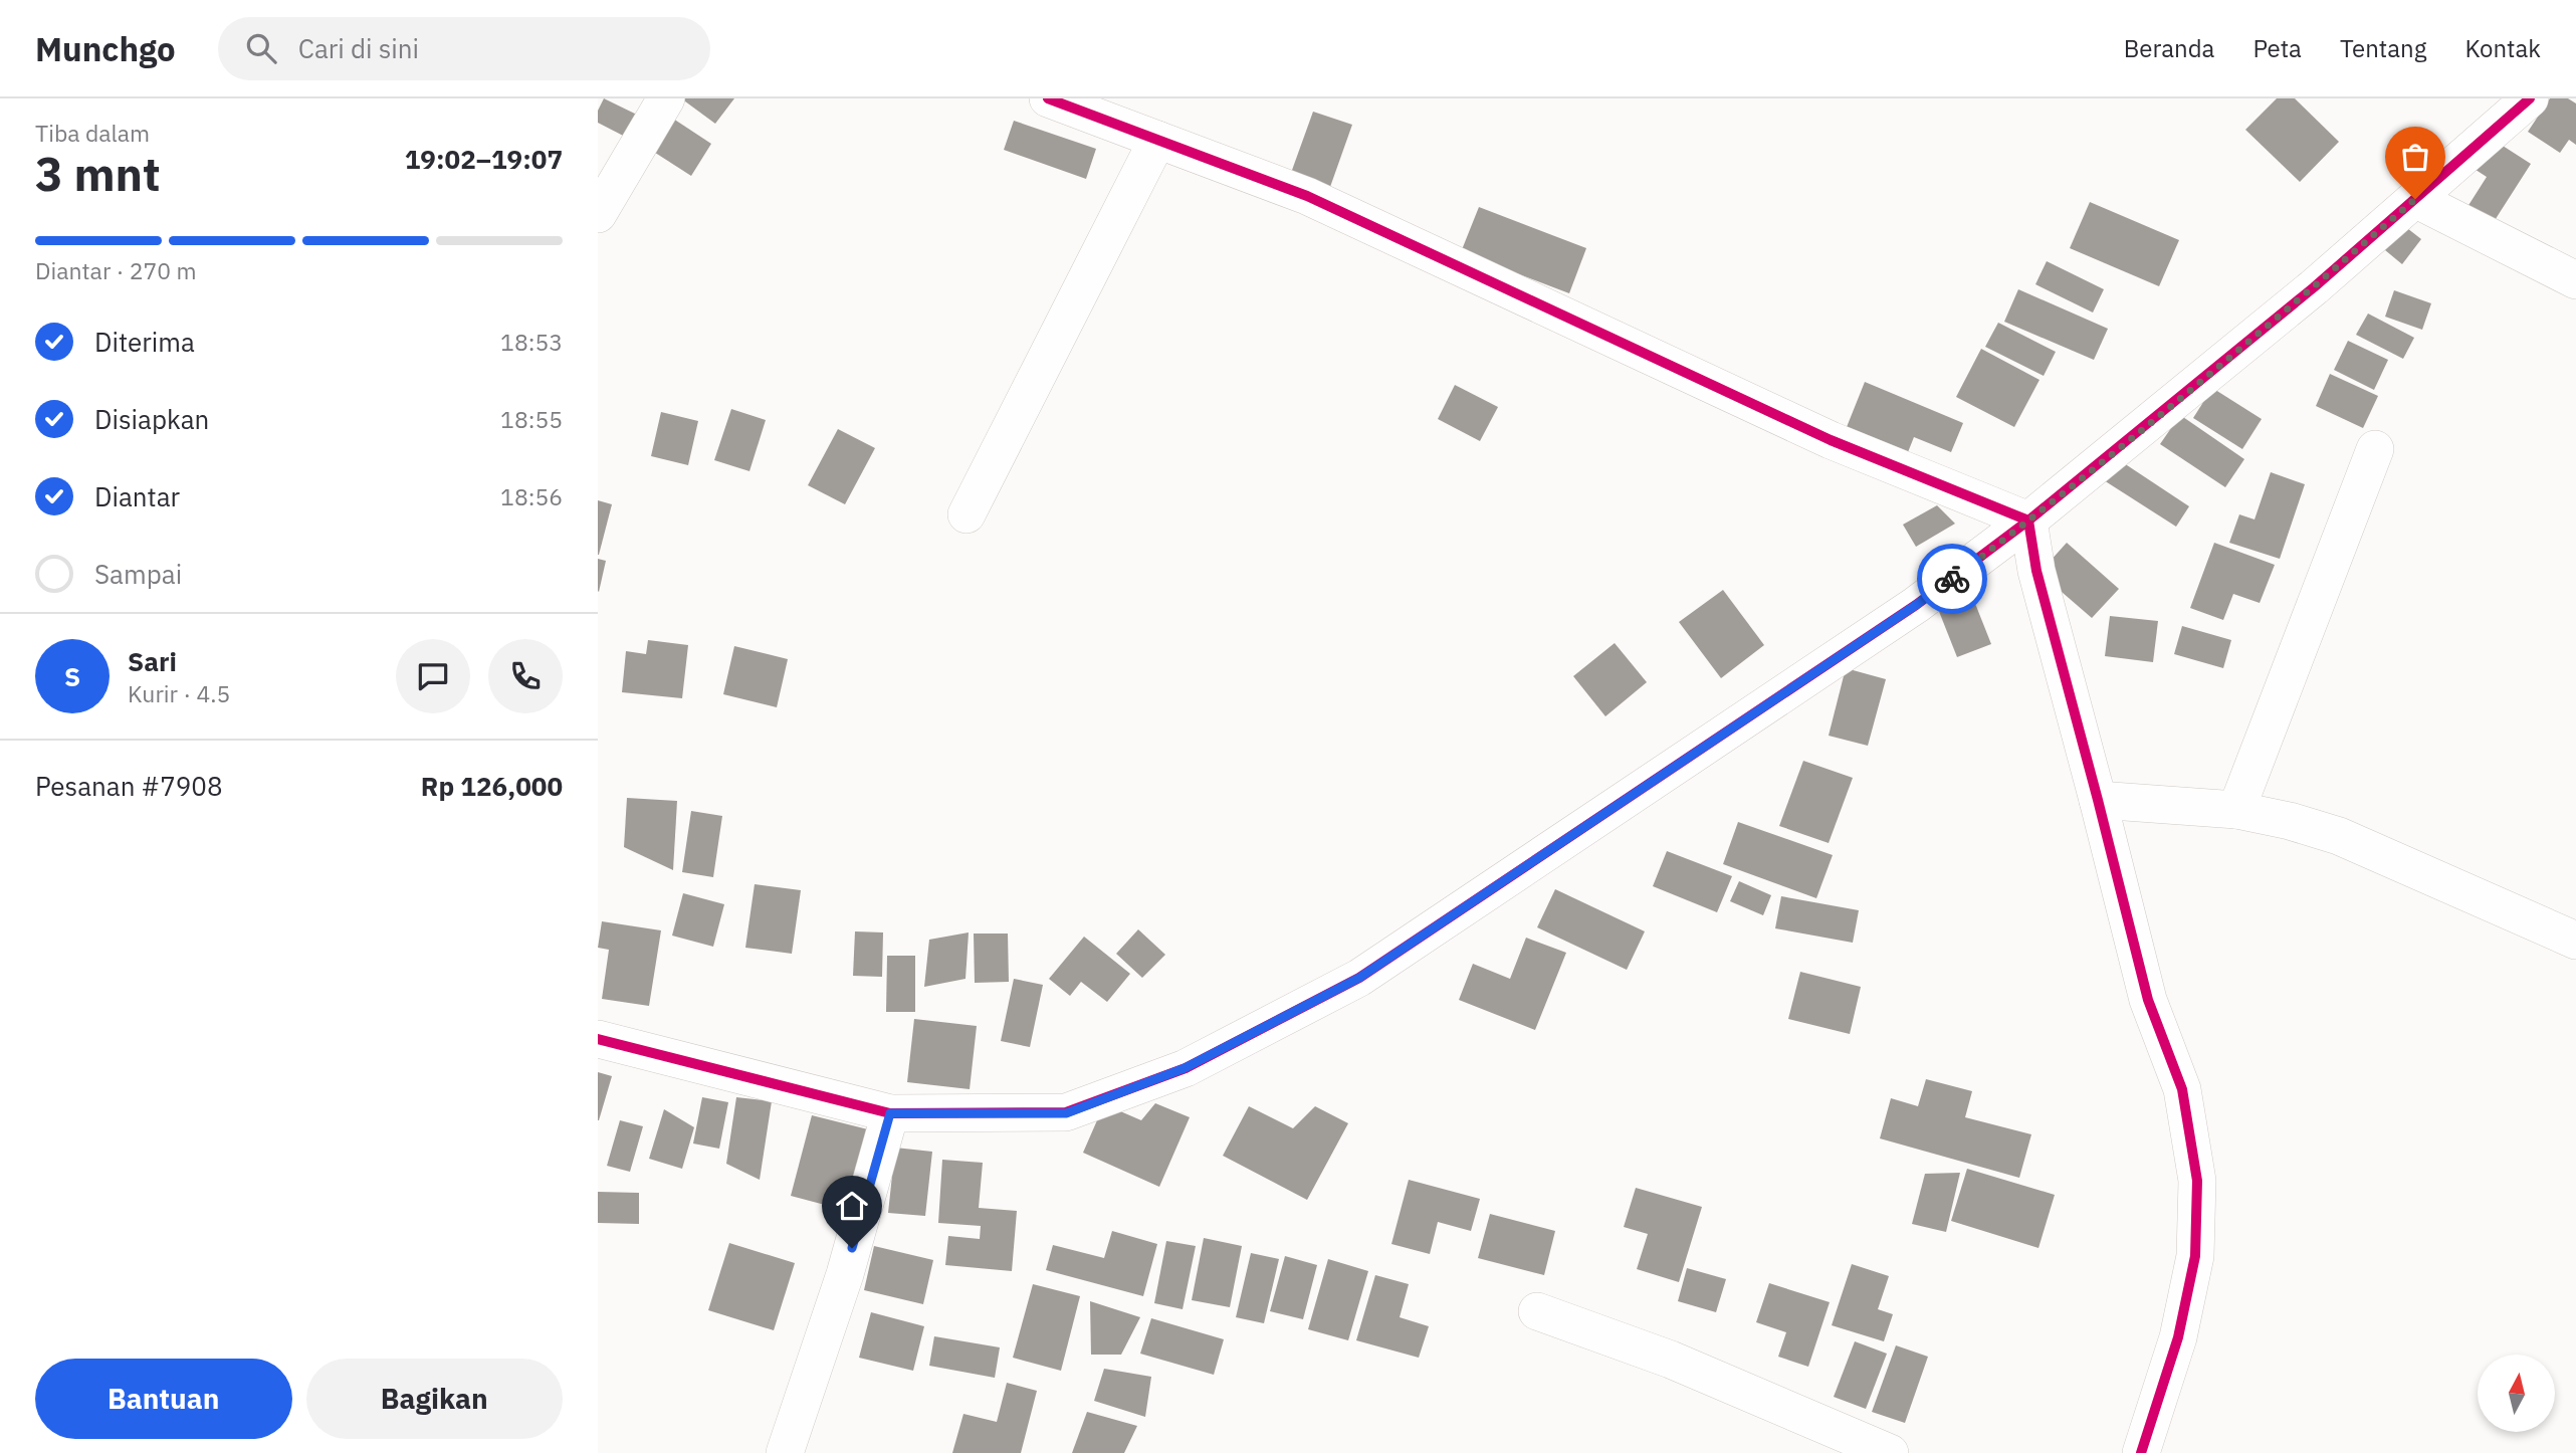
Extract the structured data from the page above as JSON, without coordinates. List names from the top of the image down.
{
  "north": "top",
  "page": {
    "header": "Munchgo",
    "search": "Cari di sini",
    "nav": [
      "Beranda",
      "Peta",
      "Tentang",
      "Kontak"
    ],
    "heading": ["3 mnt", "Tiba dalam", "19:02–19:07"],
    "panel": [
      "Sari",
      "Kurir · 4.5",
      "Pesanan #7908",
      "Rp 126,000"
    ],
    "bar": "Diantar · 270 m",
    "list": [
      ["Diterima", "18:53"],
      ["Disiapkan", "18:55"],
      ["Diantar", "18:56"],
      "Sampai"
    ],
    "round": "S",
    "buttons": ["Bantuan", "Bagikan"]
  }
}
